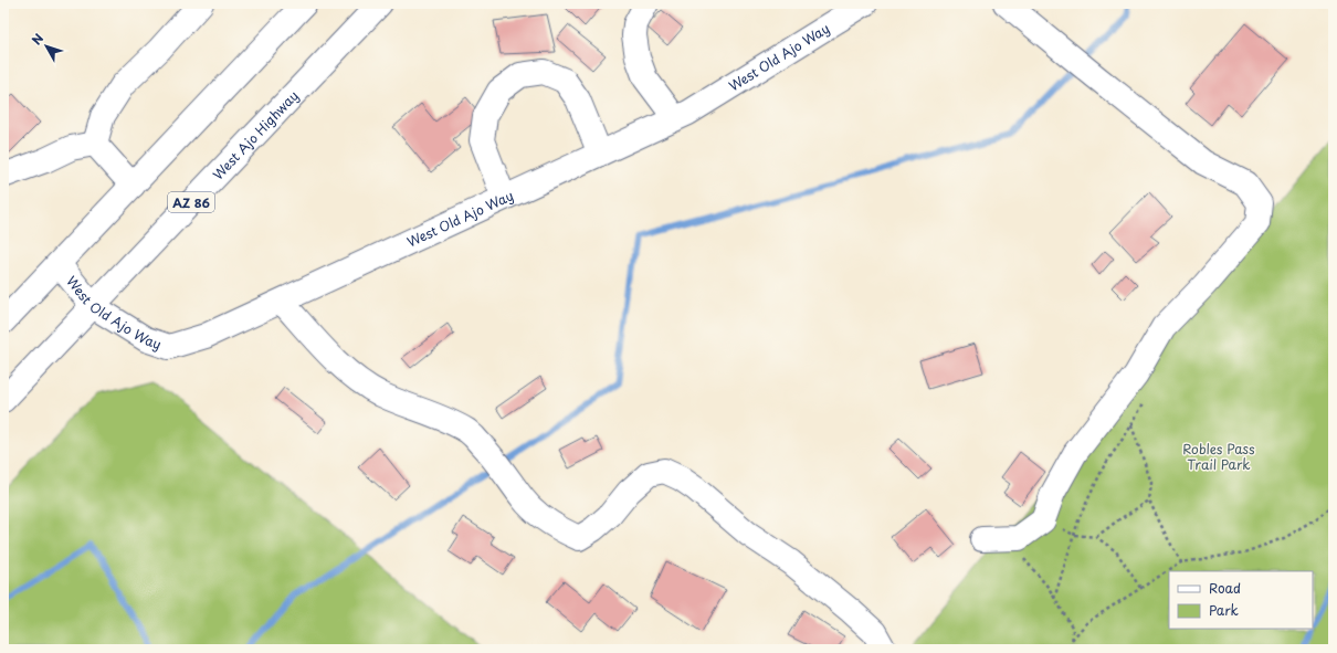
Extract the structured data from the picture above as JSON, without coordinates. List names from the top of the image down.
{
  "streets": {
    "main road": ["West Old Ajo Way", "West Ajo Highway", "AZ 86"]
  },
  "crossings": [
    ["West Old Ajo Way", "West Ajo Highway"]
  ],
  "parks": ["Robles Pass Trail Park"],
  "legend": ["Road", "Park"],
  "north": "top left"
}
